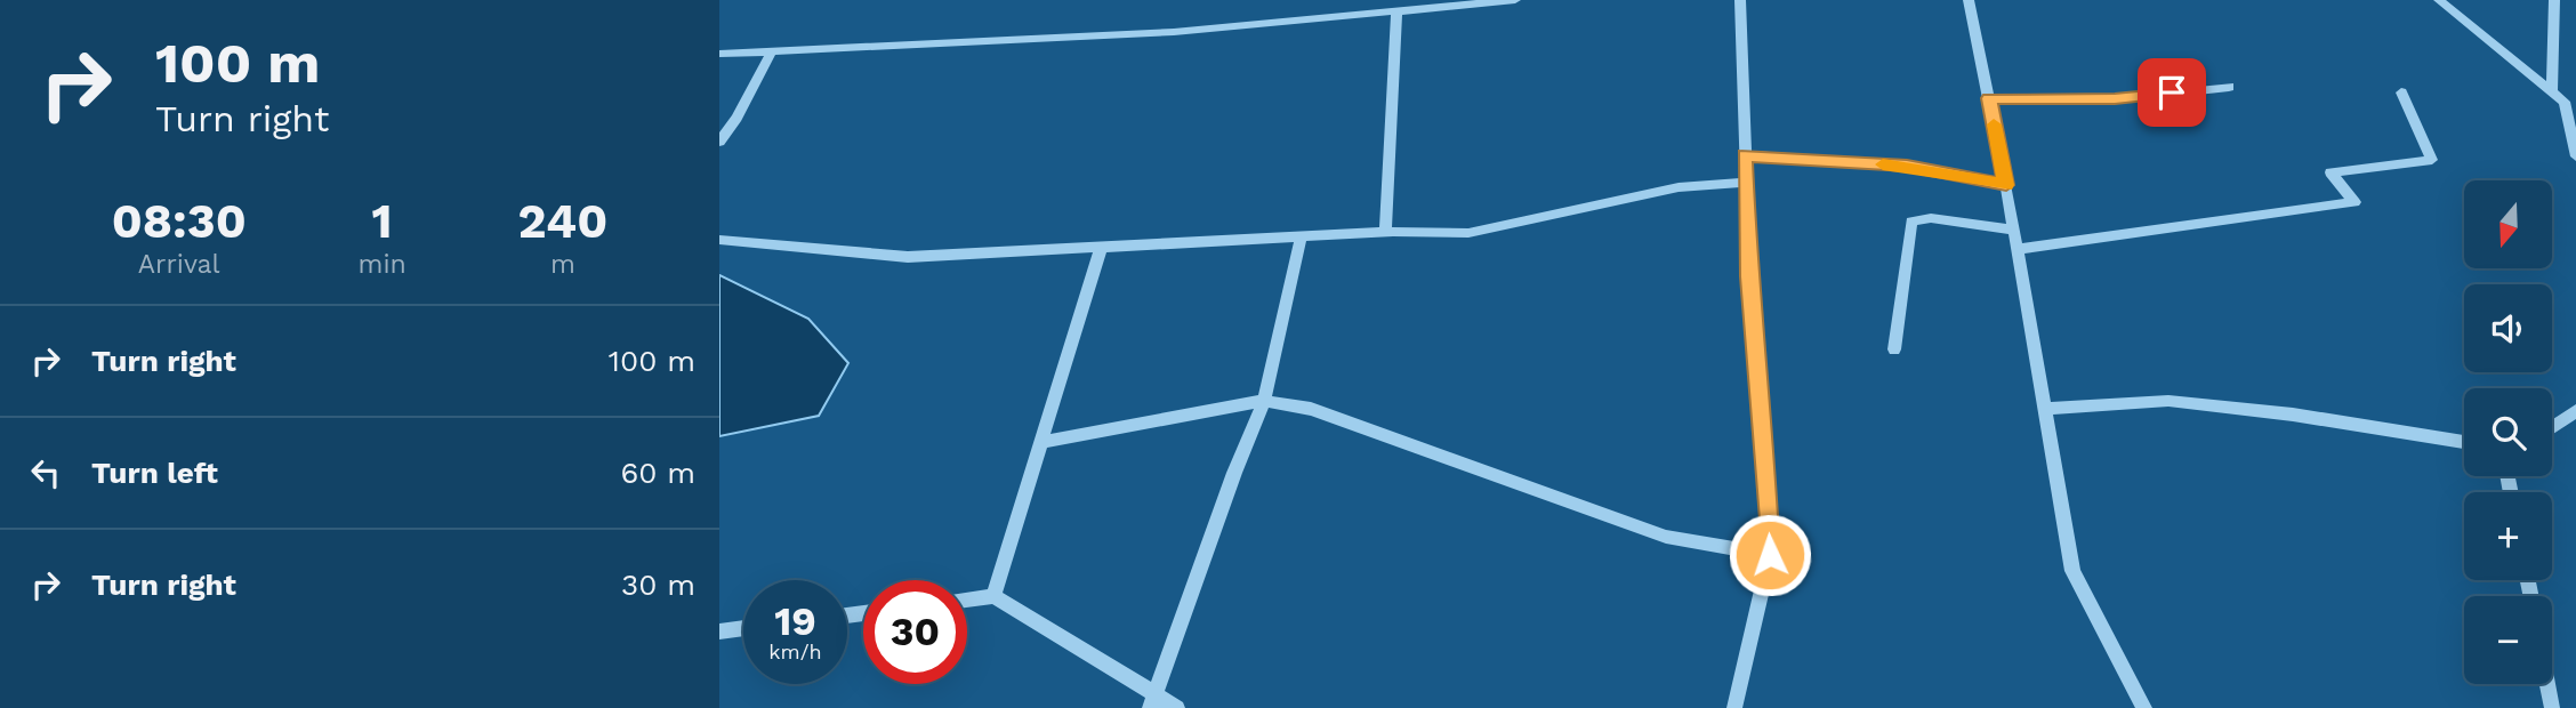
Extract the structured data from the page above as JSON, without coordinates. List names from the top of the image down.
{
  "north": "bottom",
  "page": {
    "turn": ["100 m", "Turn right"],
    "eta": [
      "08:30",
      "Arrival",
      "1",
      "min",
      "240",
      "m"
    ],
    "map_buttons": ["+", "−"],
    "list": [
      {
        "name": "Turn right",
        "value": "100 m"
      },
      {
        "name": "Turn left",
        "value": "60 m"
      },
      {
        "name": "Turn right",
        "value": "30 m"
      }
    ],
    "speed": "19 km/h",
    "limit": "30"
  }
}
